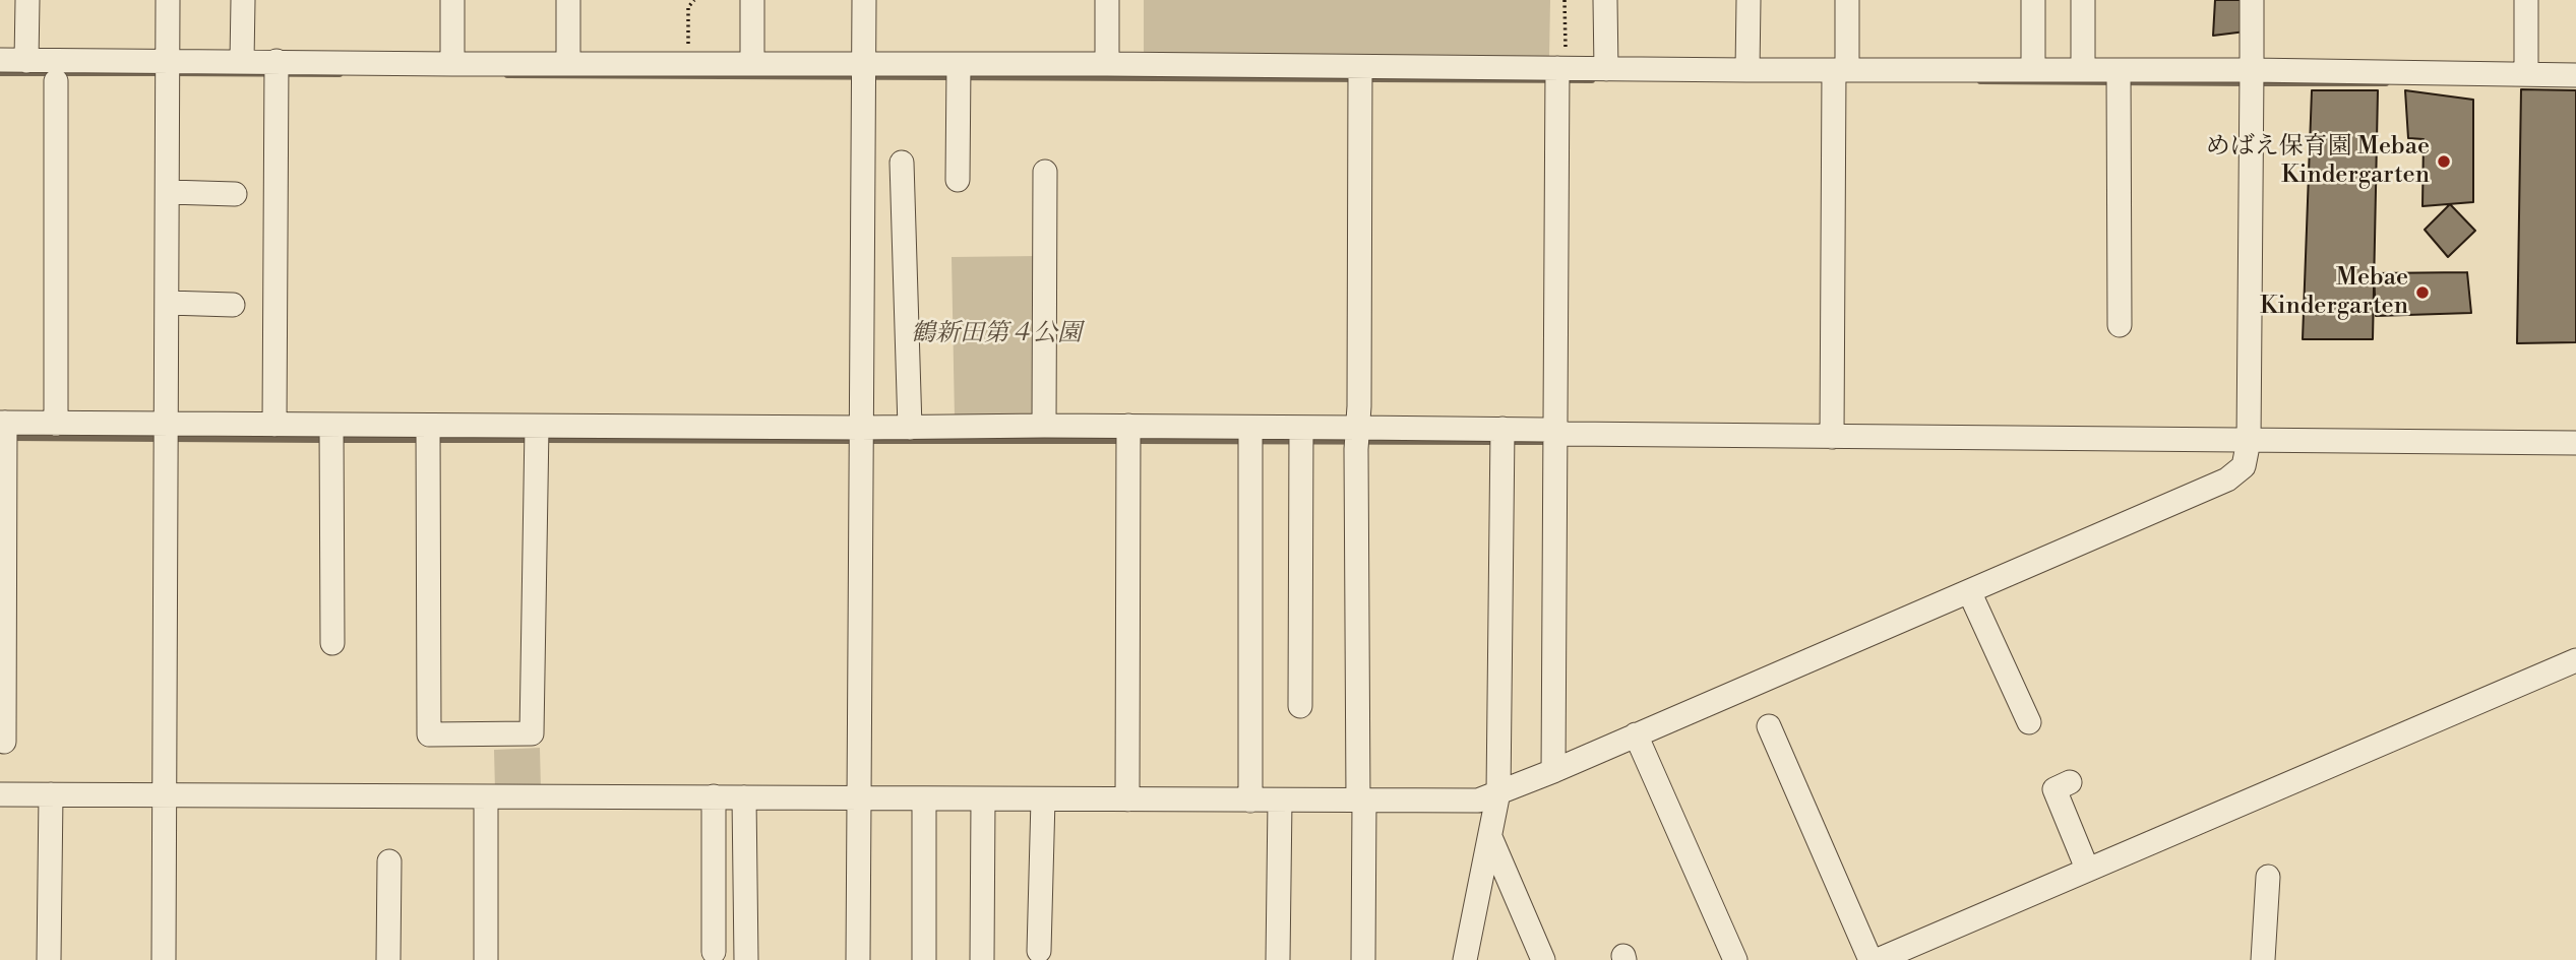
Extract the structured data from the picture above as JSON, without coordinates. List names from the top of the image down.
{
  "parks": ["鶴新田第４公園"],
  "places": ["めばえ保育園 Mebae Kindergarten", "Mebae Kindergarten"]
}
